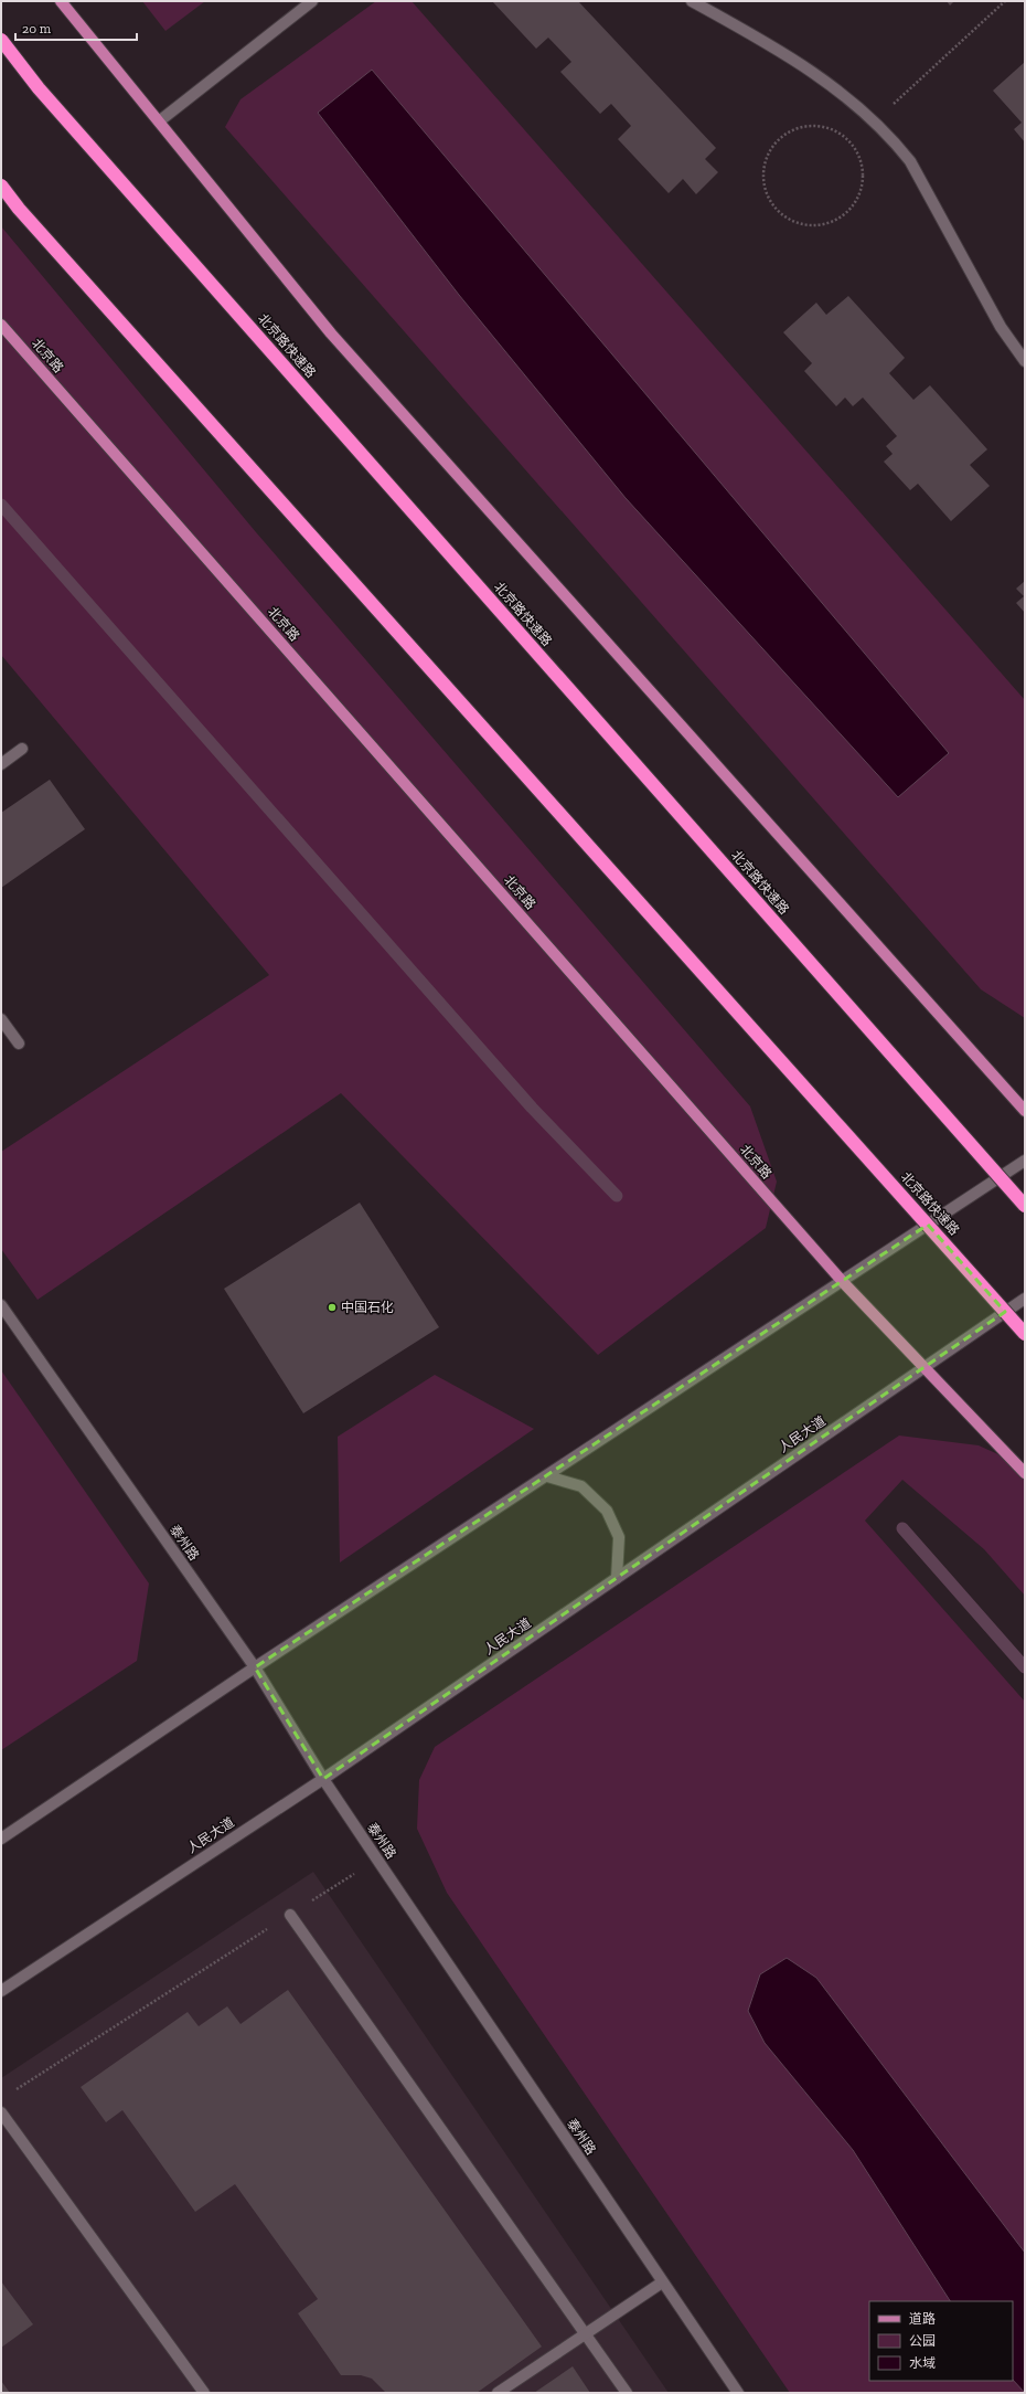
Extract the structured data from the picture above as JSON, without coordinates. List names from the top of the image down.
{
  "streets": {
    "highway": ["北京路快速路"],
    "main road": ["北京路", "人民大道", "泰州路"]
  },
  "crossings": [
    ["北京路", "人民大道"],
    ["人民大道", "泰州路"]
  ],
  "places": ["中国石化"],
  "legend": ["道路", "公园", "水域"],
  "scale_bar": "20 m"
}
